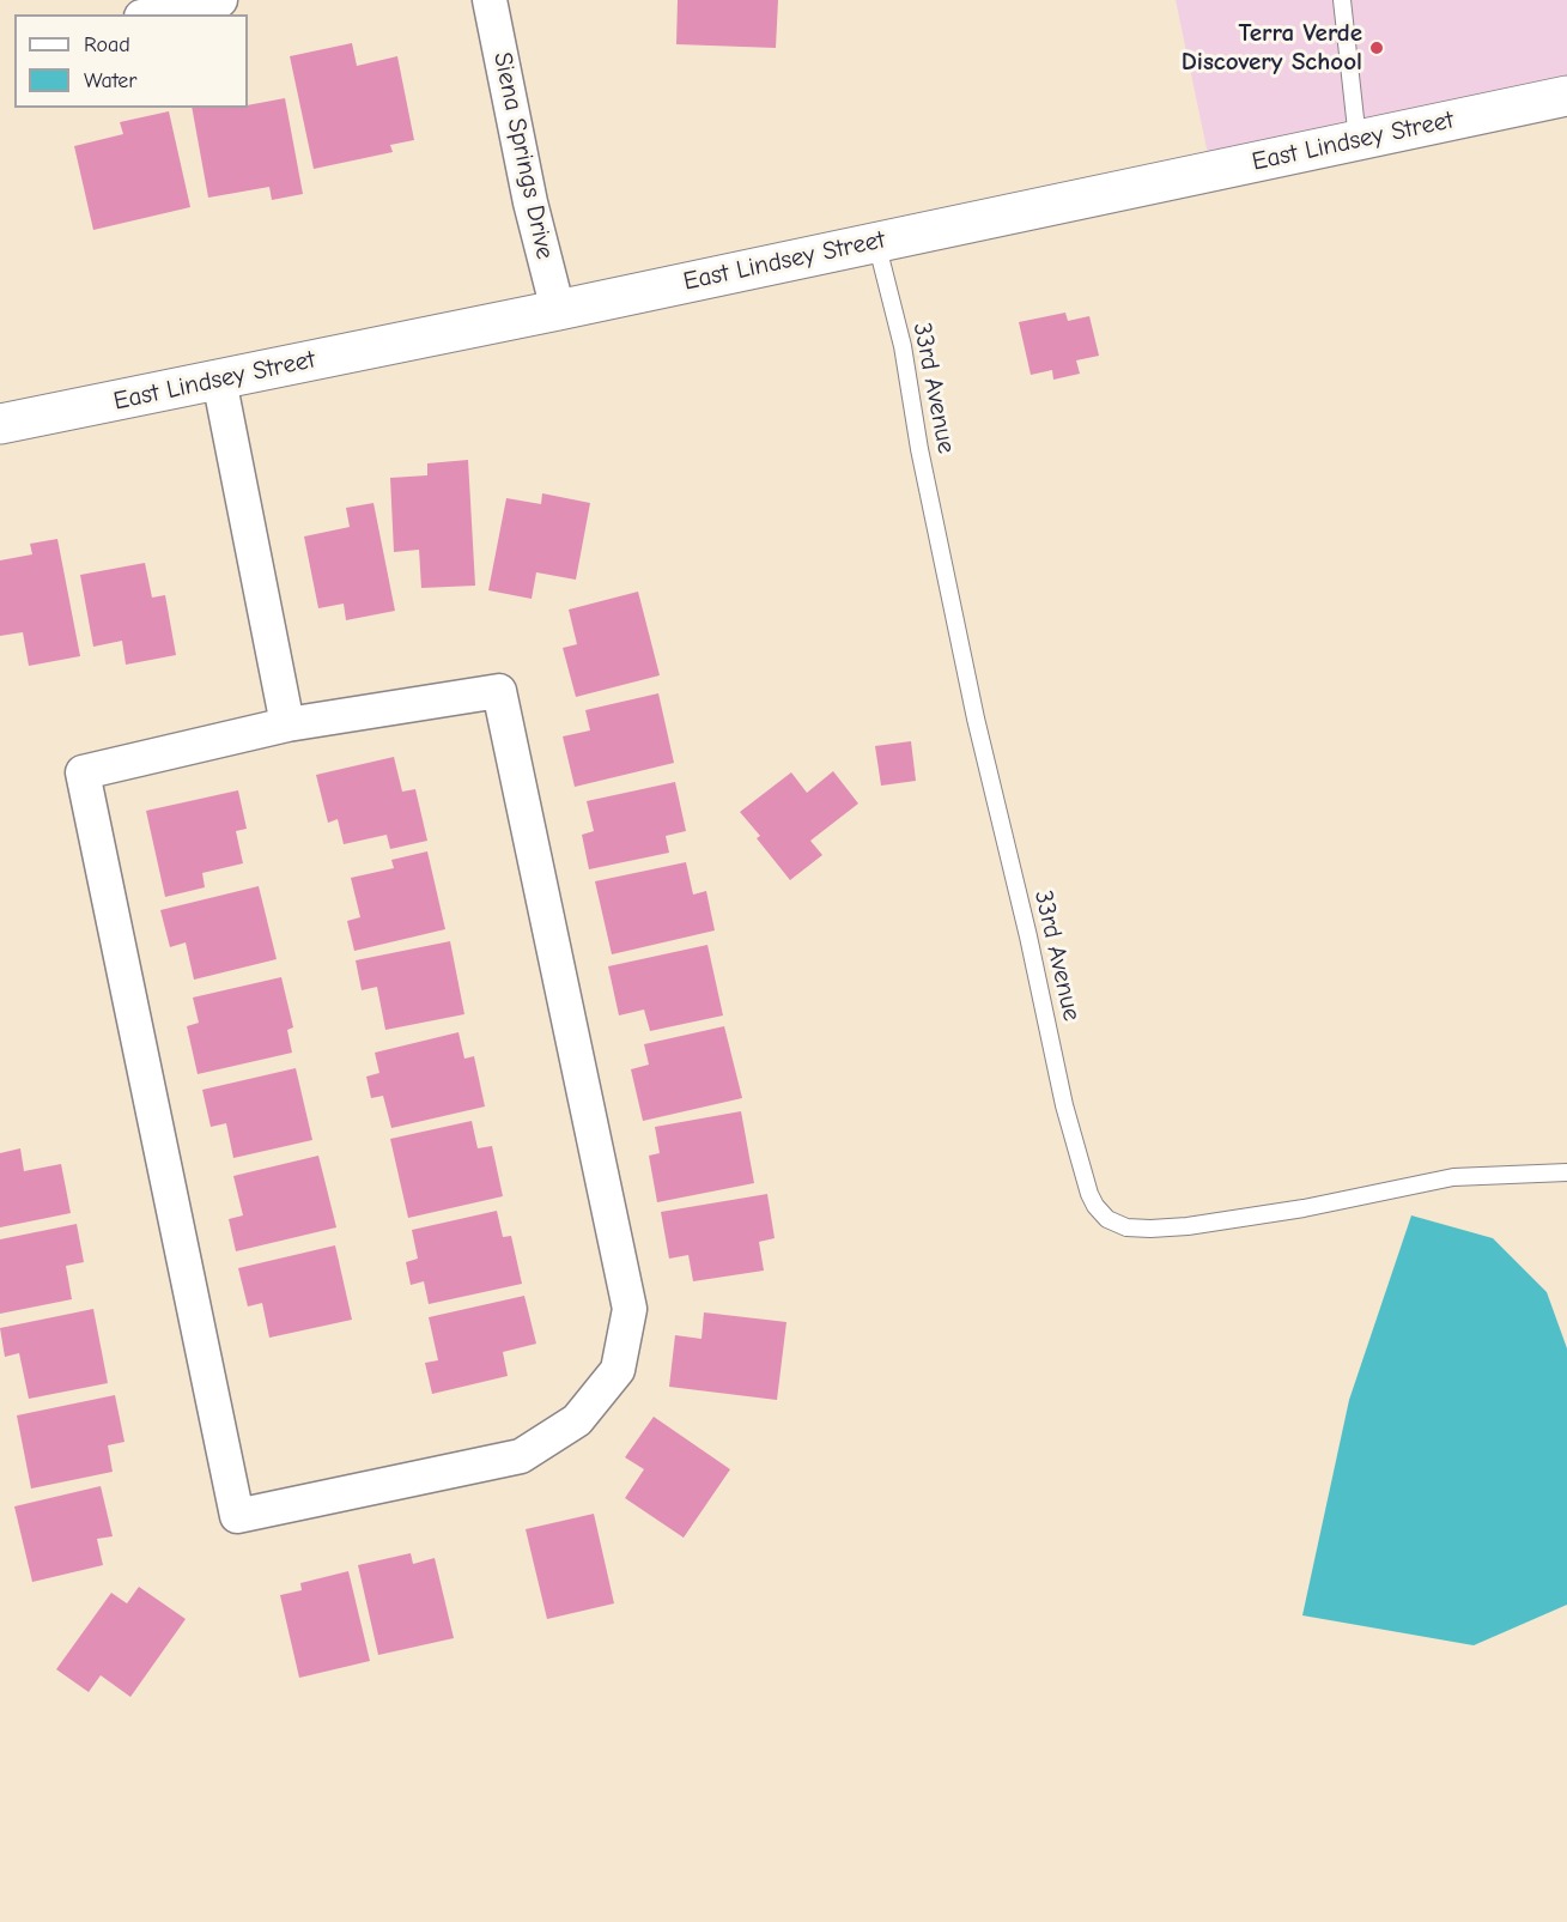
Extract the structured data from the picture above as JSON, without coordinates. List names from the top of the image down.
{
  "streets": {
    "street": ["East Lindsey Street", "Siena Springs Drive"],
    "lane": ["33rd Avenue"]
  },
  "crossings": [
    ["East Lindsey Street", "Siena Springs Drive"],
    ["East Lindsey Street", "33rd Avenue"]
  ],
  "places": ["Terra Verde Discovery School"],
  "legend": ["Road", "Water"]
}
